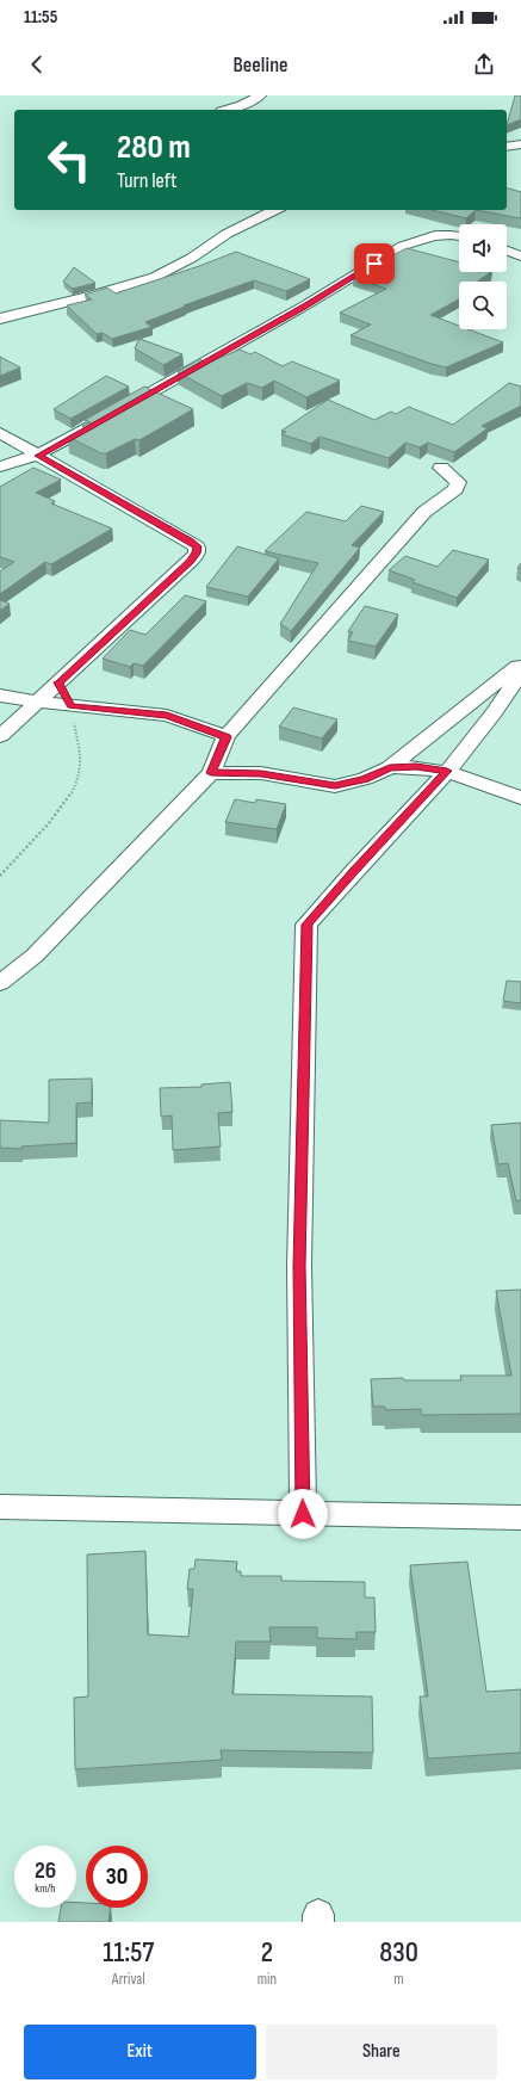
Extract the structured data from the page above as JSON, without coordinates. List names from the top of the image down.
{
  "page": {
    "status": "11:55",
    "header": "Beeline",
    "turn": ["280 m", "Turn left"],
    "speed": "26 km/h",
    "limit": "30",
    "eta": [
      "11:57",
      "Arrival",
      "2",
      "min",
      "830",
      "m"
    ],
    "buttons": ["Exit", "Share"]
  }
}
